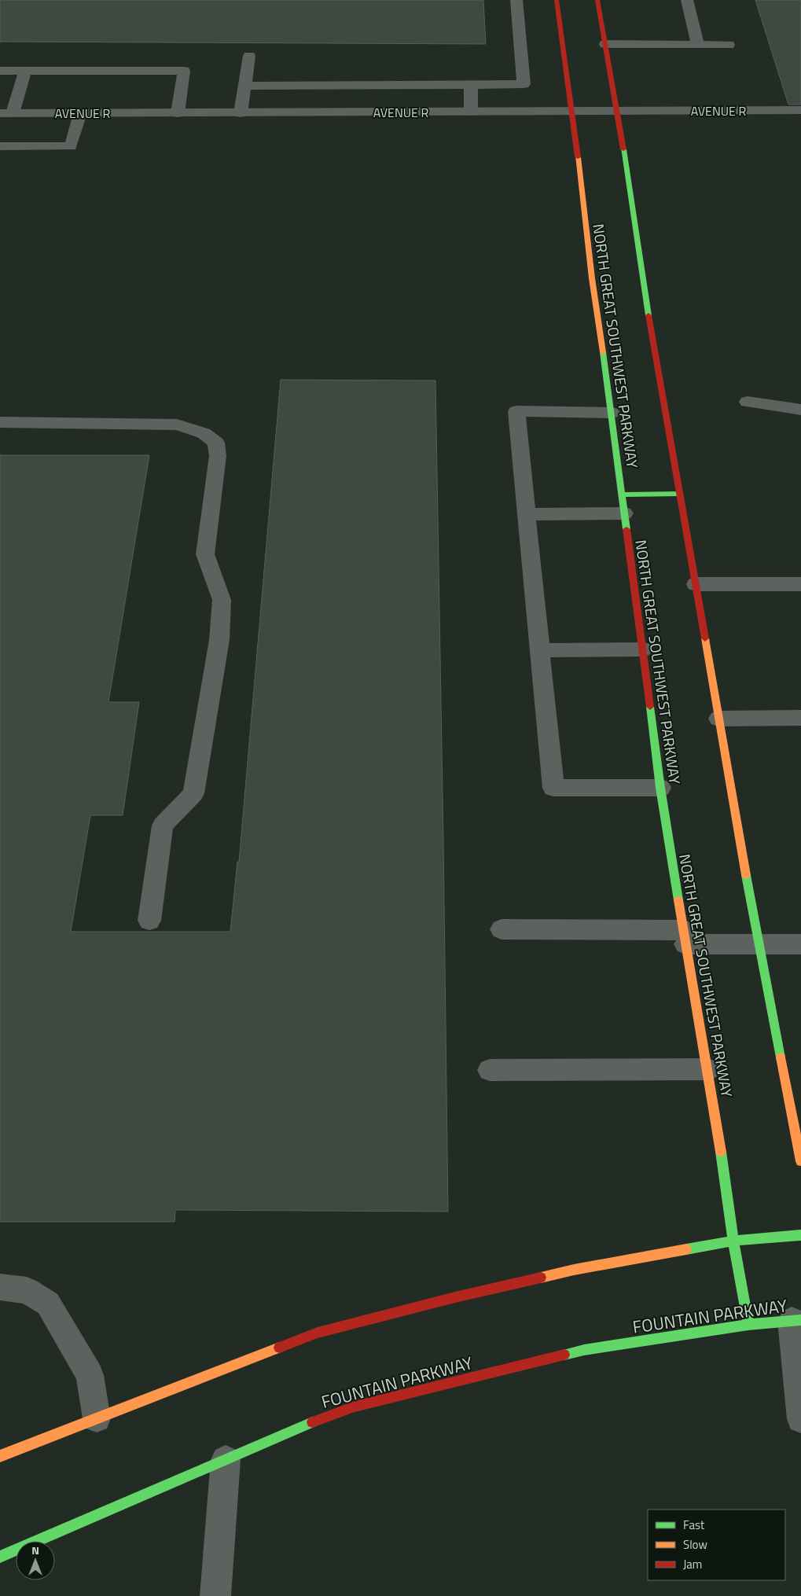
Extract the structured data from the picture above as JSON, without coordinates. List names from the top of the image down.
{
  "streets": {
    "street": ["AVENUE R", "NORTH GREAT SOUTHWEST PARKWAY", "FOUNTAIN PARKWAY"]
  },
  "crossings": [
    ["AVENUE R", "NORTH GREAT SOUTHWEST PARKWAY"],
    ["NORTH GREAT SOUTHWEST PARKWAY", "FOUNTAIN PARKWAY"]
  ],
  "legend": ["Fast", "Slow", "Jam"],
  "north": "top"
}
